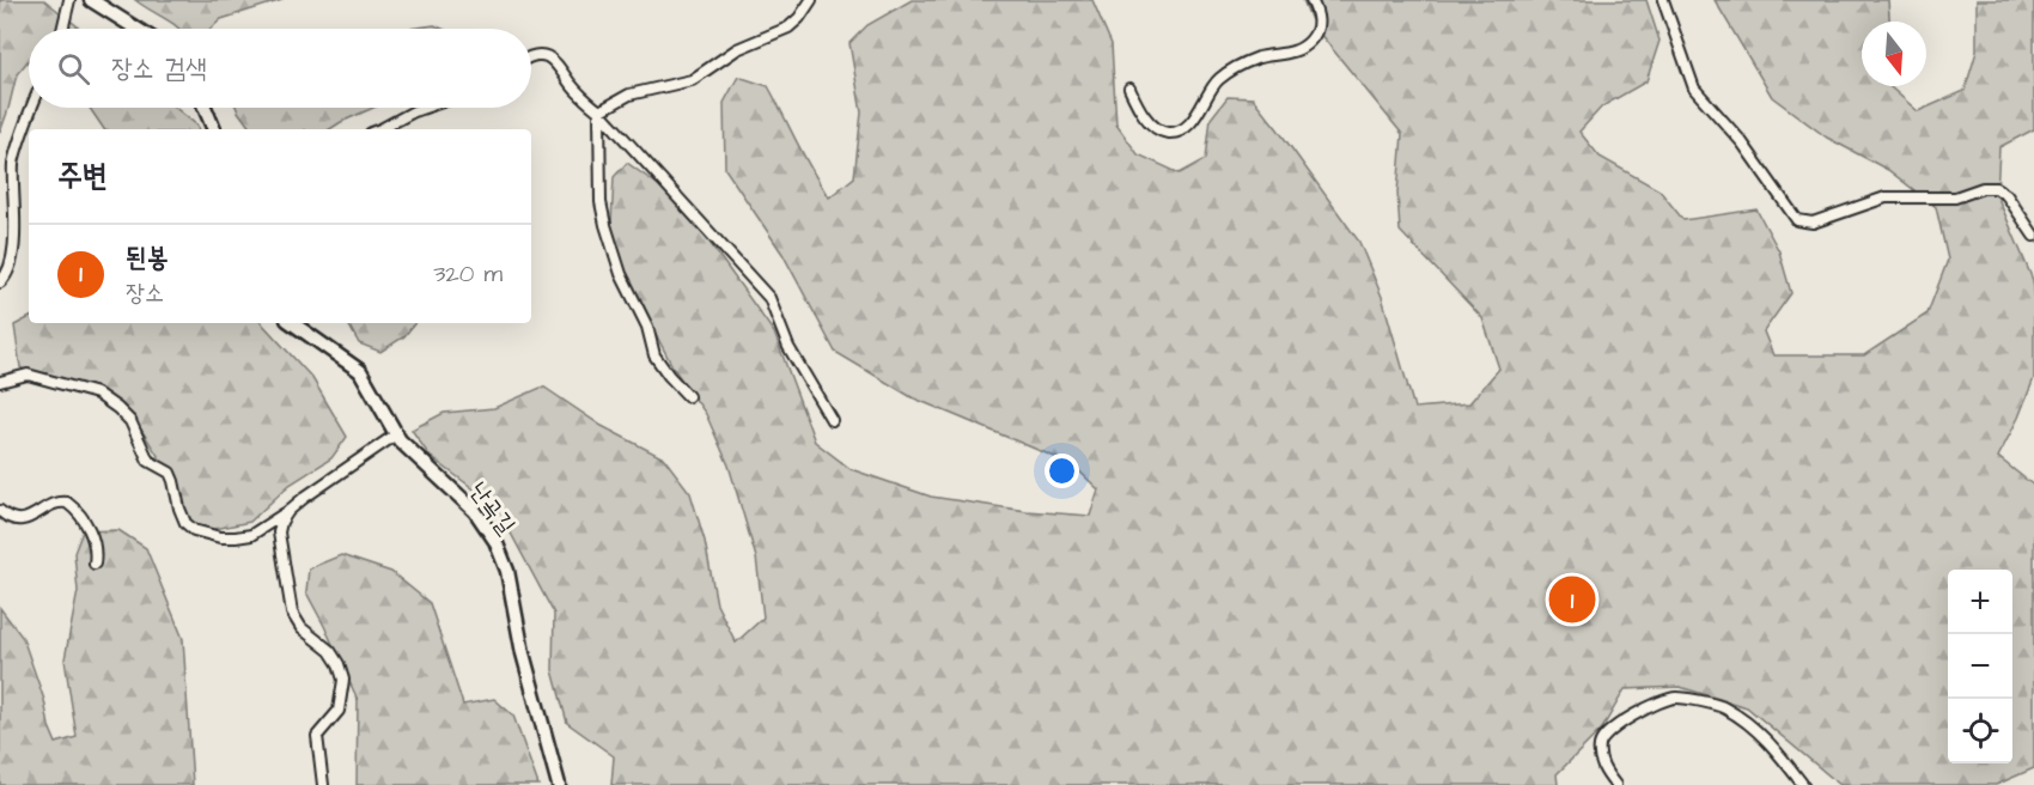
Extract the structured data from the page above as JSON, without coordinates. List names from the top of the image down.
{
  "streets": {
    "street": ["난곡길"]
  },
  "north": "bottom",
  "page": {
    "search": "장소 검색",
    "heading": "주변",
    "list": [
      {
        "mark": "1",
        "name": "된봉",
        "note": "장소",
        "value": "320 m"
      }
    ],
    "map_buttons": ["+", "−"],
    "pins": "1"
  }
}
